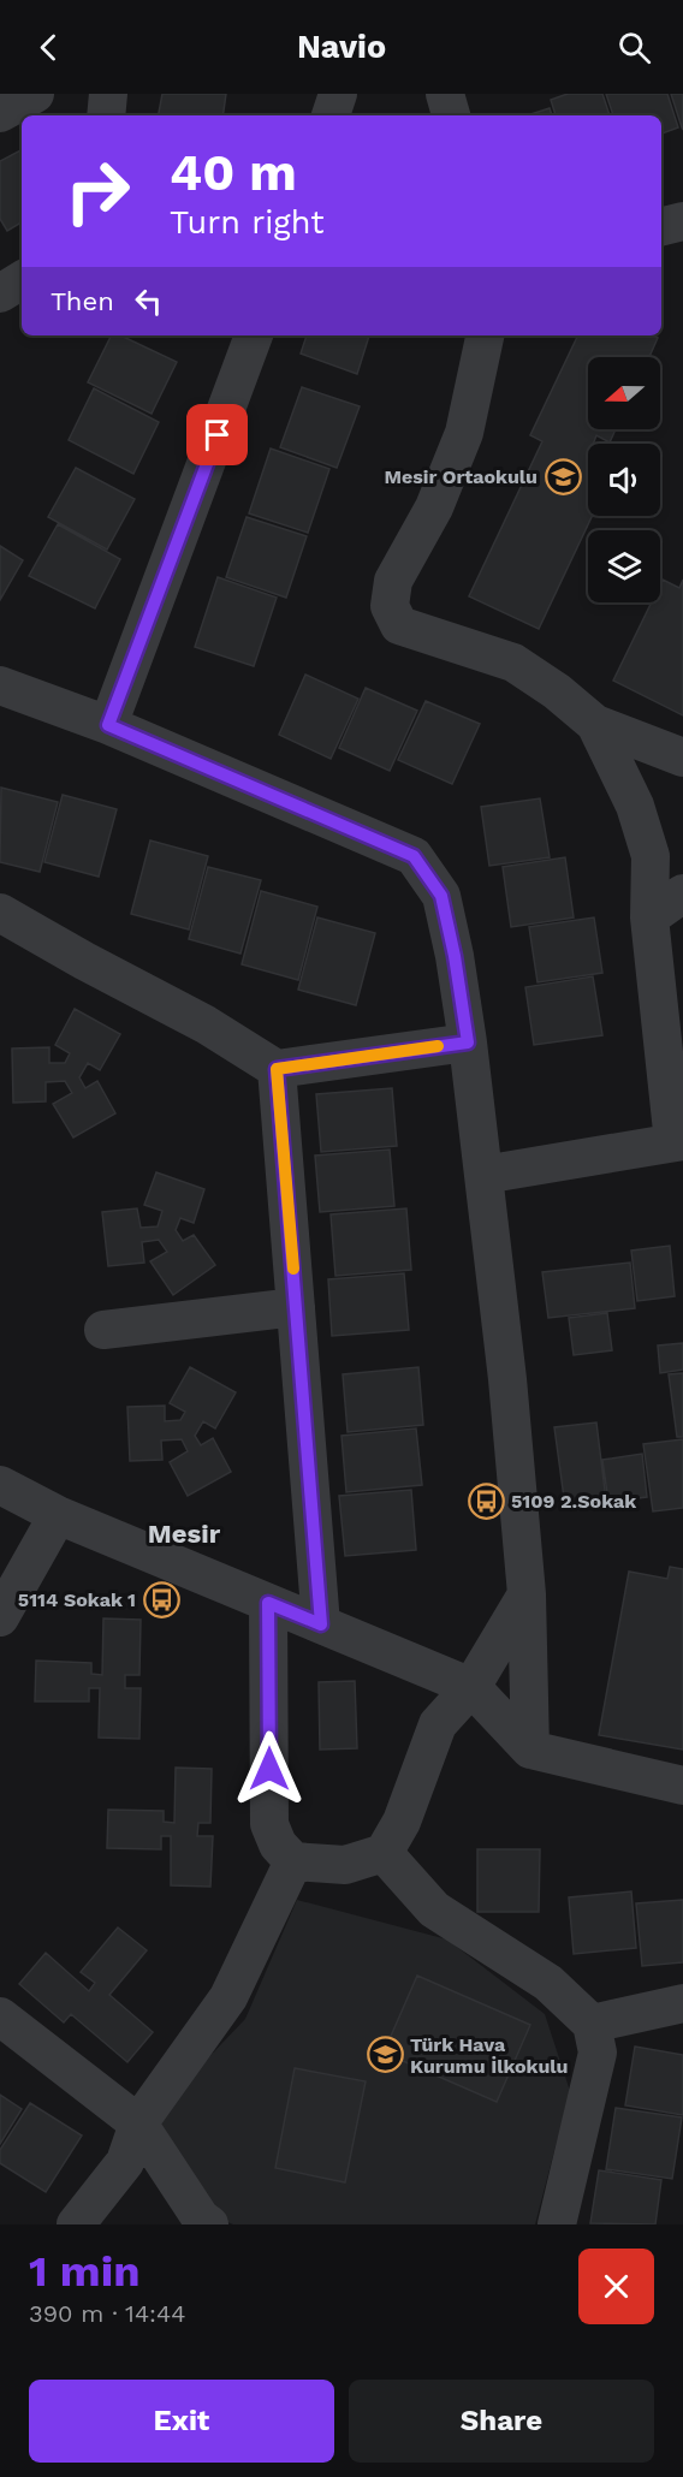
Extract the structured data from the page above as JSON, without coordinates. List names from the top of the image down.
{
  "districts": ["Mesir"],
  "places": {
    "school or university": ["Mesir Ortaokulu", "Türk Hava Kurumu İlkokulu"],
    "bus stop": ["5109 2.Sokak", "5114 Sokak 1"]
  },
  "north": "left",
  "page": {
    "header": "Navio",
    "turn": ["40 m", "Turn right"],
    "then": "Then",
    "heading": ["1 min", "390 m · 14:44"],
    "buttons": ["Exit", "Share"]
  }
}
